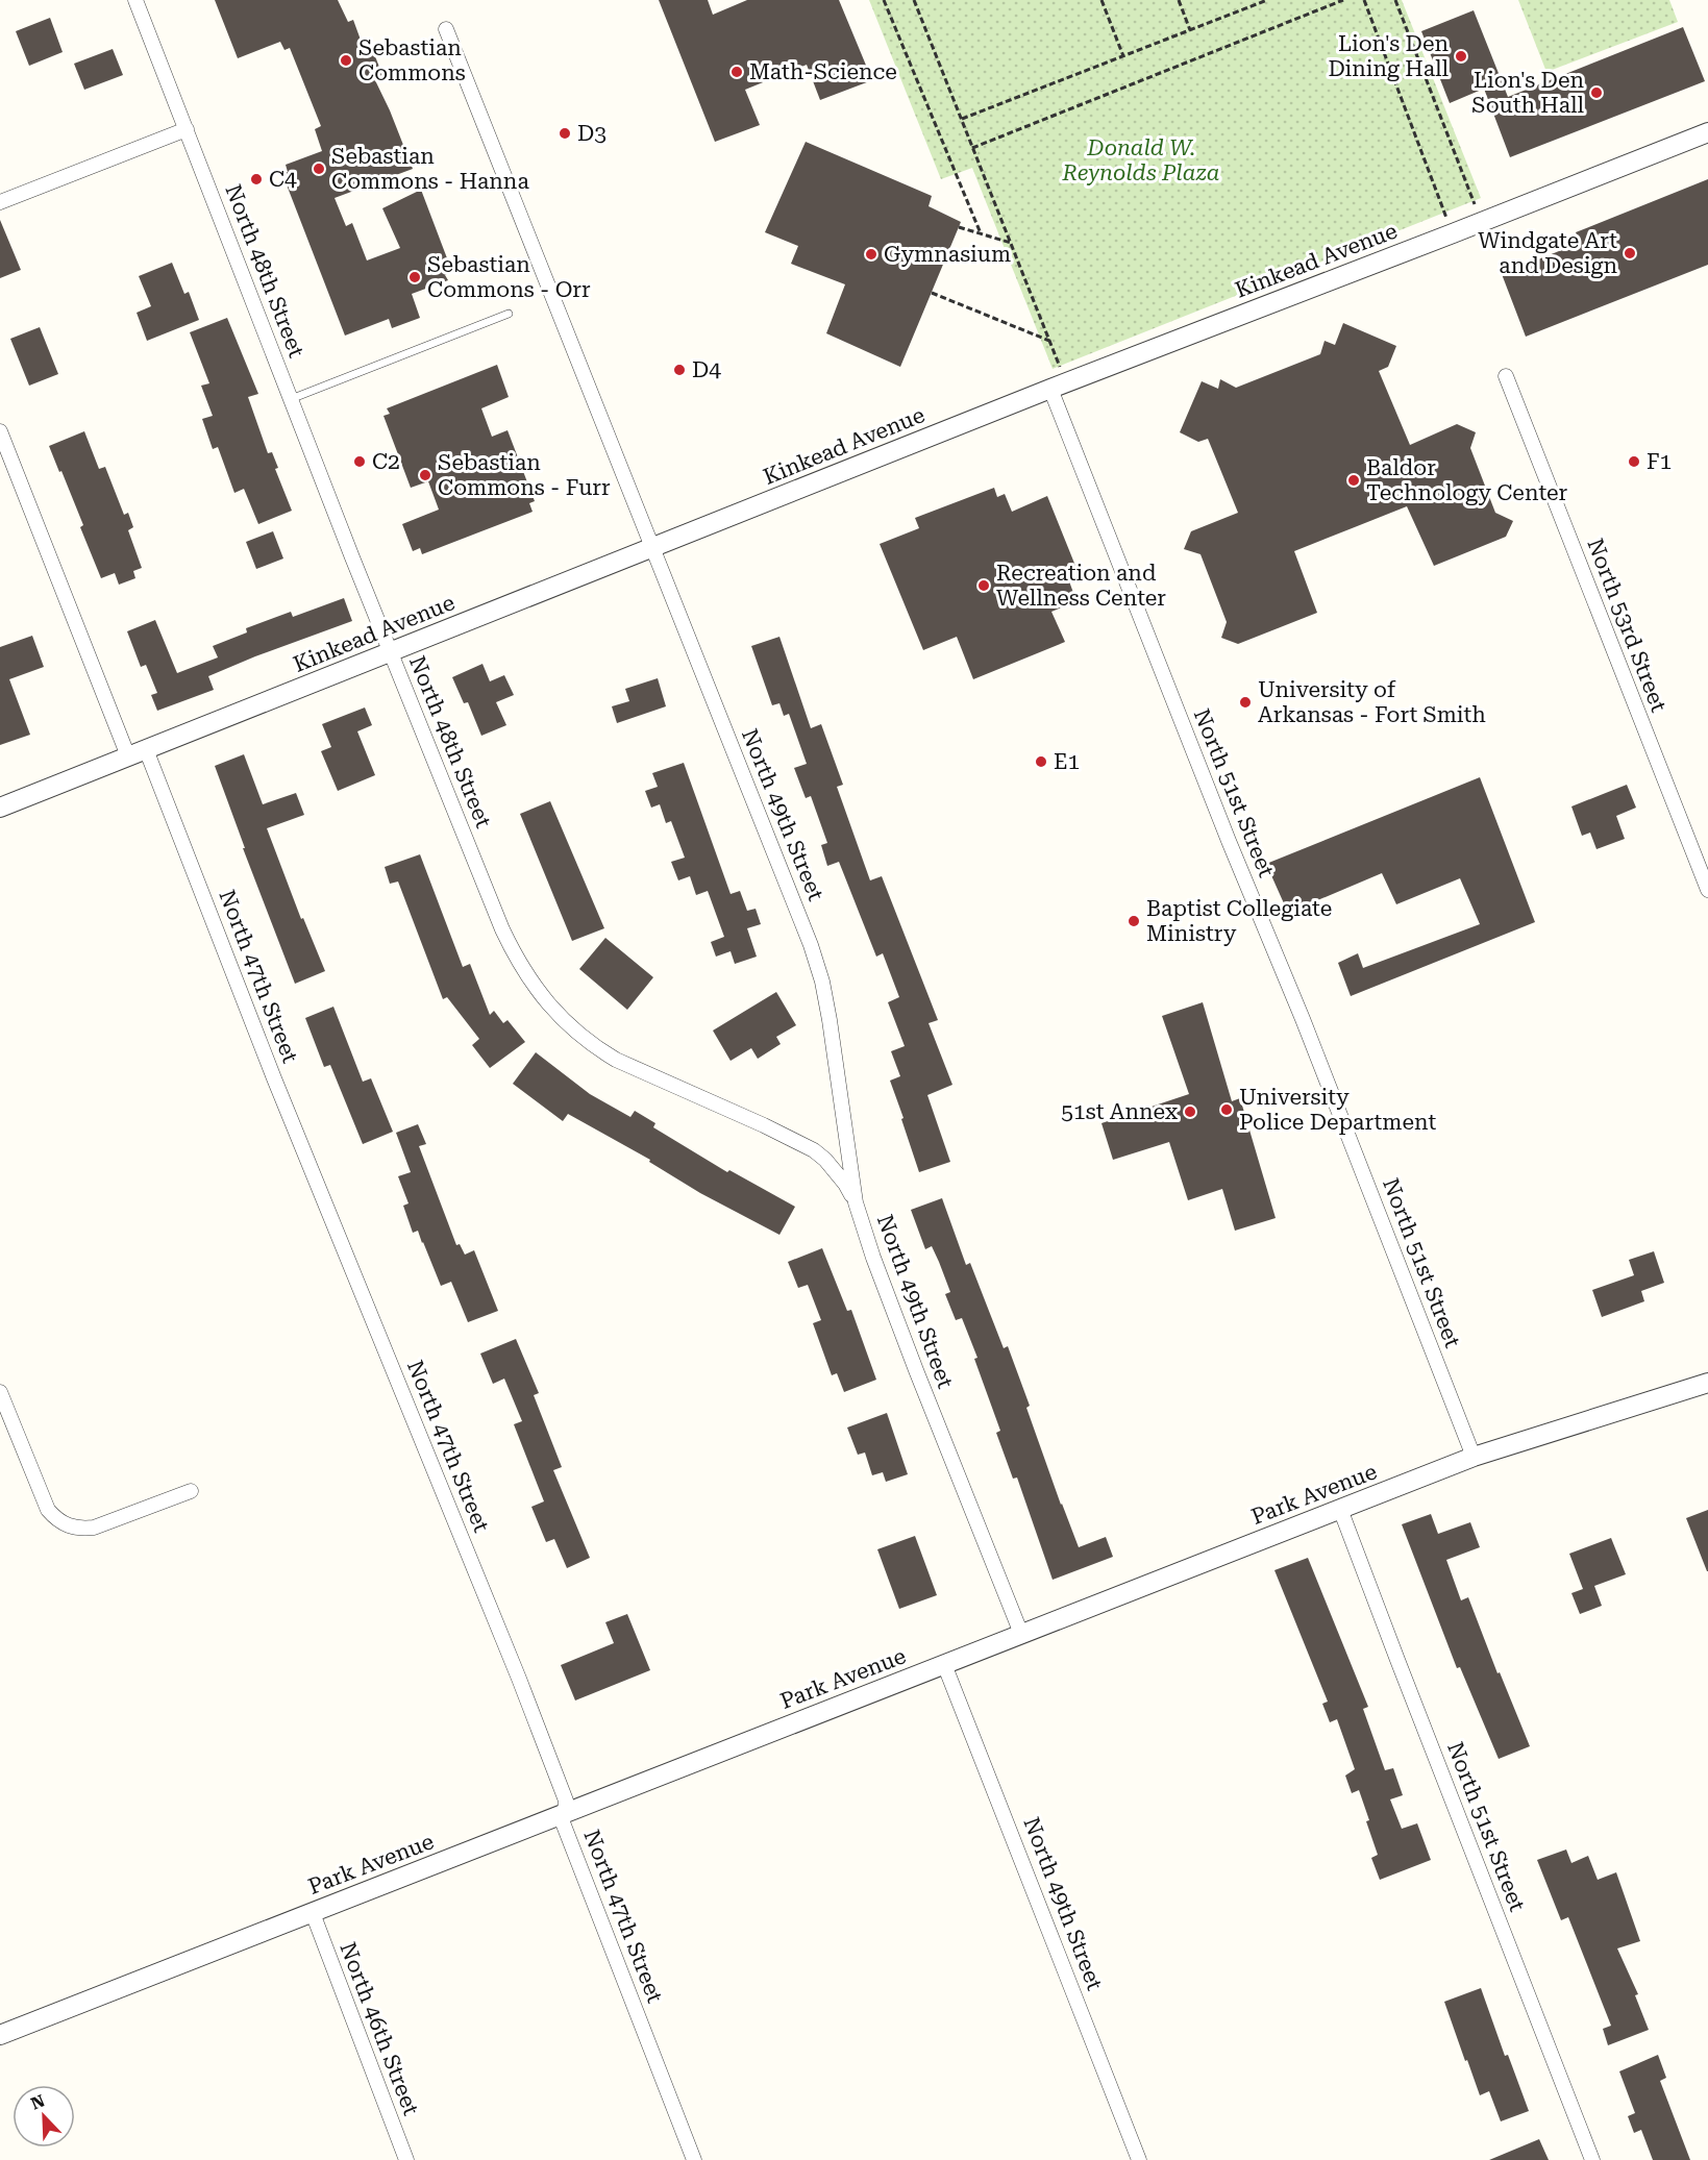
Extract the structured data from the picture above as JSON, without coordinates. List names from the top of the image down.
{
  "streets": {
    "street": [
      "Kinkead Avenue",
      "North 48th Street",
      "North 53rd Street",
      "North 51st Street",
      "North 49th Street",
      "North 47th Street",
      "Park Avenue",
      "North 46th Street"
    ]
  },
  "crossings": [
    ["Kinkead Avenue", "North 48th Street"],
    ["Kinkead Avenue", "North 51st Street"],
    ["Kinkead Avenue", "North 49th Street"],
    ["Kinkead Avenue", "North 47th Street"],
    ["North 48th Street", "North 49th Street"],
    ["North 51st Street", "Park Avenue"],
    ["North 49th Street", "Park Avenue"],
    ["North 47th Street", "Park Avenue"],
    ["Park Avenue", "North 46th Street"]
  ],
  "parks": ["Donald W. Reynolds Plaza"],
  "places": [
    "Lion's Den Dining Hall",
    "Sebastian Commons",
    "Math-Science",
    "Lion's Den South Hall",
    "D3",
    "Sebastian Commons - Hanna",
    "C4",
    "Windgate Art and Design",
    "Gymnasium",
    "Sebastian Commons - Orr",
    "D4",
    "C2",
    "F1",
    "Sebastian Commons - Furr",
    "Baldor Technology Center",
    "Recreation and Wellness Center",
    "University of Arkansas - Fort Smith",
    "E1",
    "Baptist Collegiate Ministry",
    "University Police Department",
    "51st Annex"
  ],
  "north": "top left"
}
